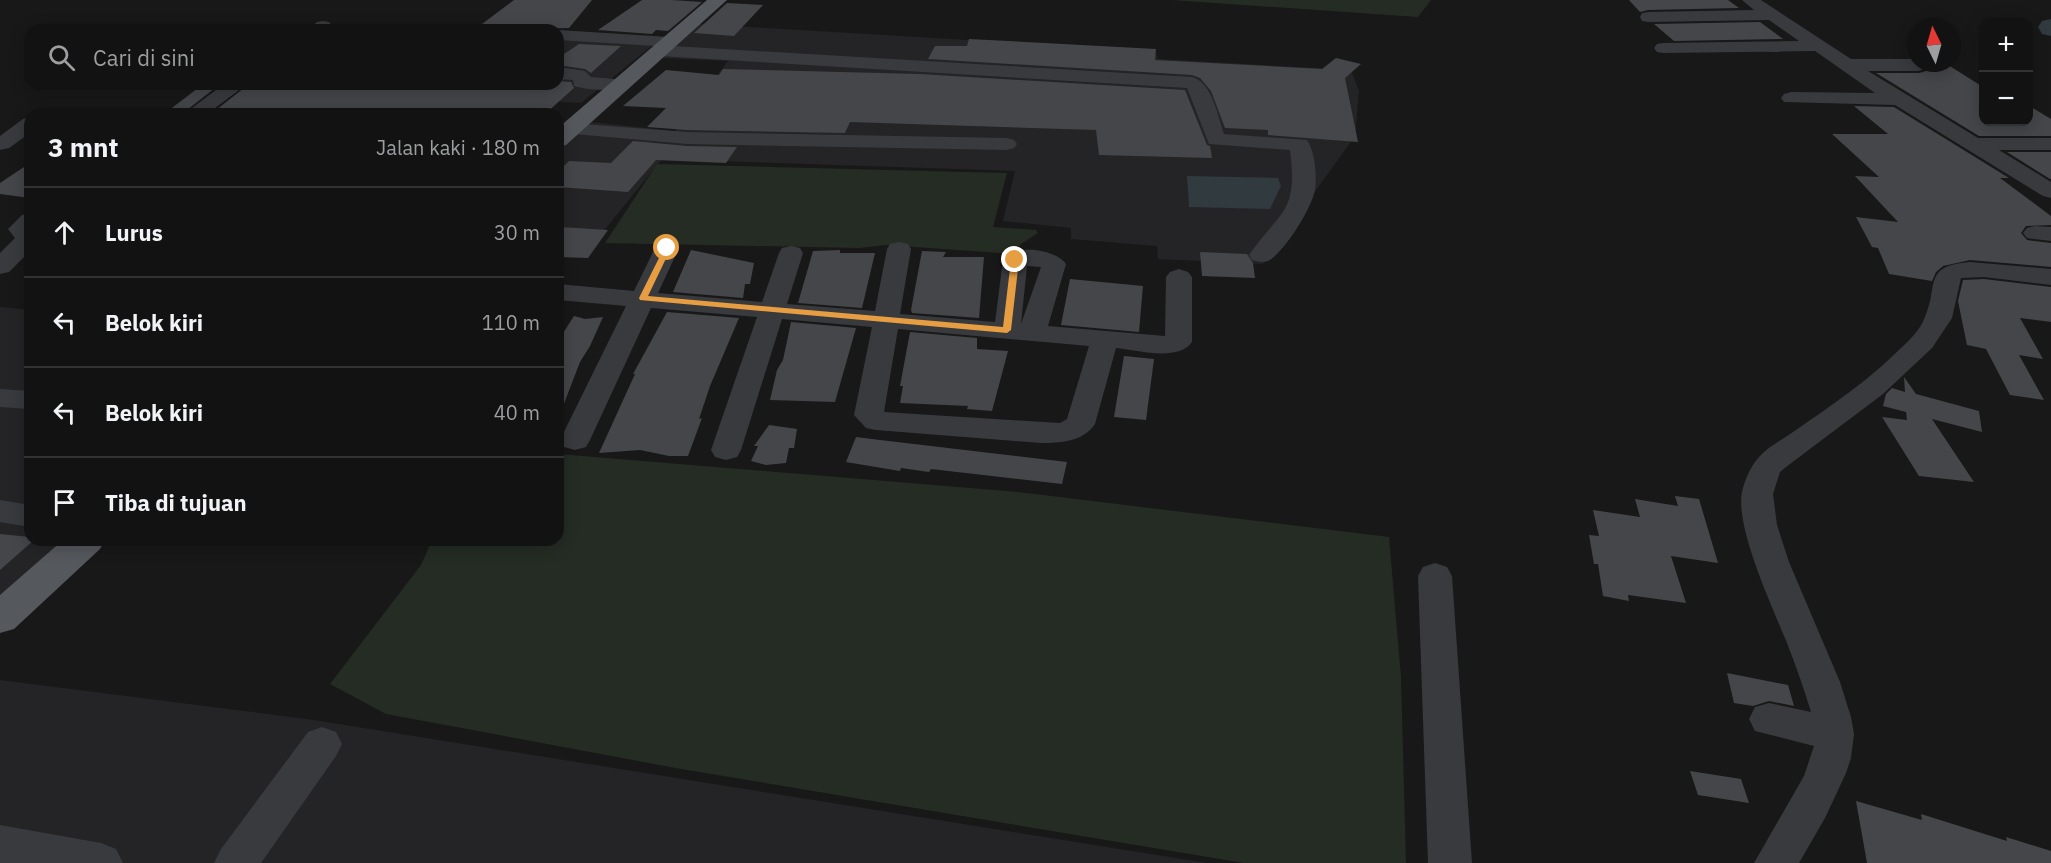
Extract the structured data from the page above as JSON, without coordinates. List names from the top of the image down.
{
  "north": "top",
  "page": {
    "map_buttons": ["+", "−"],
    "search": "Cari di sini",
    "heading": ["3 mnt", "Jalan kaki · 180 m"],
    "list": [
      ["Lurus", "30 m"],
      ["Belok kiri", "110 m"],
      ["Belok kiri", "40 m"],
      "Tiba di tujuan"
    ]
  }
}
